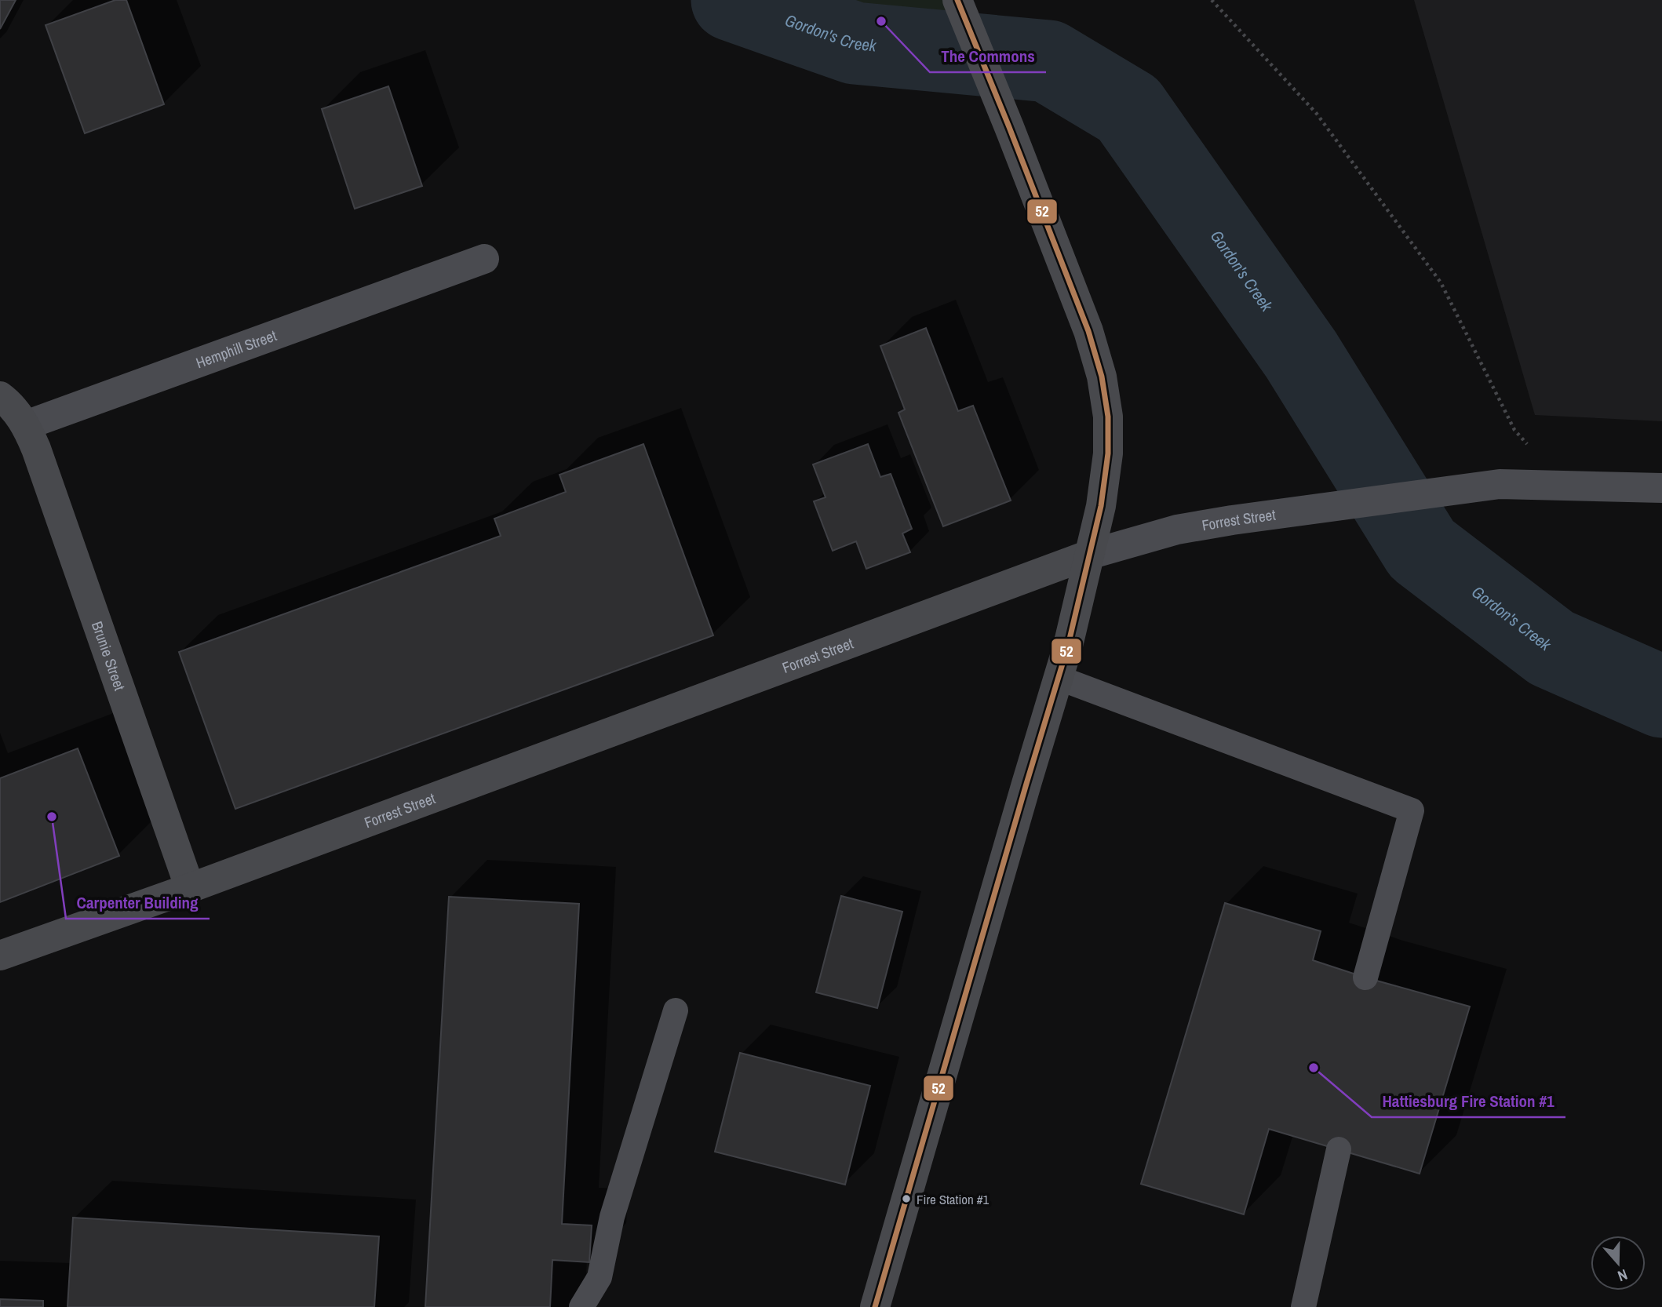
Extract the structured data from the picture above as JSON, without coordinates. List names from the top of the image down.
{
  "streets": {
    "street": ["Hemphill Street", "Forrest Street", "Brunie Street"]
  },
  "crossings": [
    ["Hemphill Street", "Brunie Street"],
    ["Forrest Street", "Brunie Street"]
  ],
  "water": ["Gordon's Creek"],
  "places": [
    "The Commons",
    "Carpenter Building",
    "Hattiesburg Fire Station #1",
    "Fire Station #1"
  ],
  "lines": ["transit line 52"],
  "north": "bottom"
}
